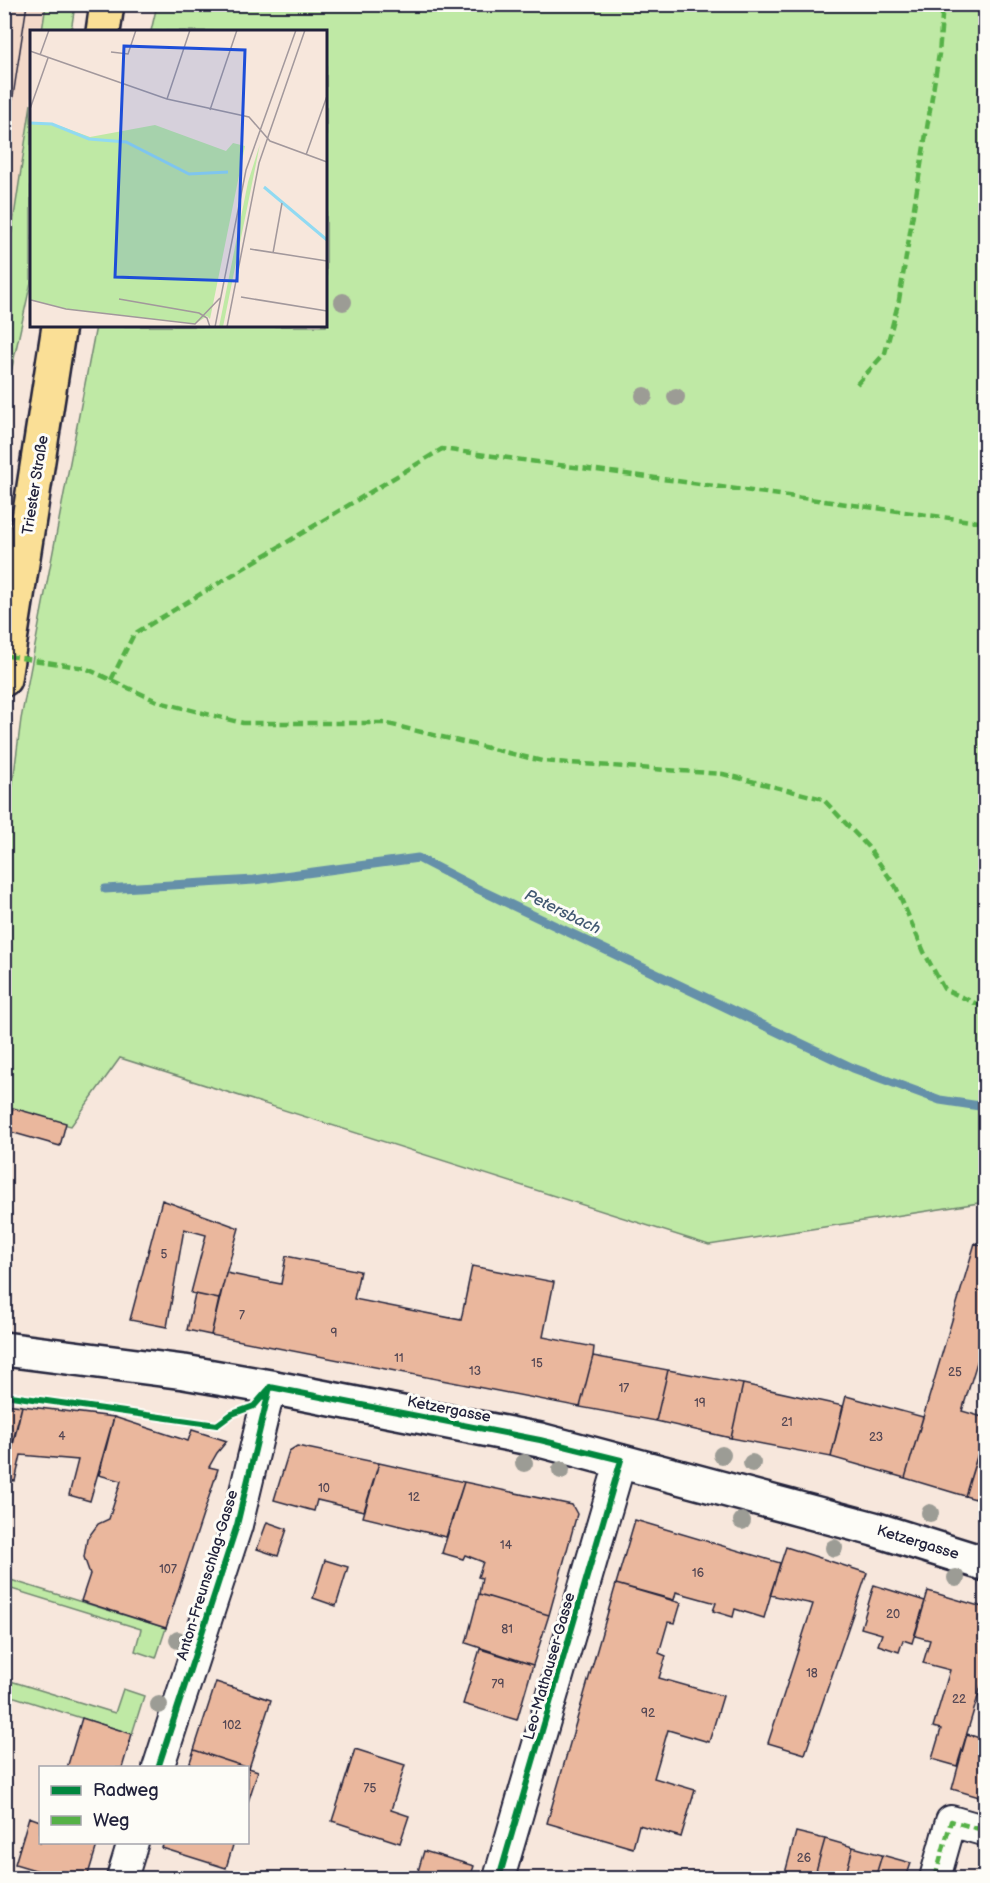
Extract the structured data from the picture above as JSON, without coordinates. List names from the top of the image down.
{
  "streets": {
    "main road": ["Triester Straße", "Ketzergasse"],
    "street": ["Anton-Freunschlag-Gasse", "Leo-Mathauser-Gasse"]
  },
  "crossings": [
    ["Ketzergasse", "Anton-Freunschlag-Gasse"],
    ["Ketzergasse", "Leo-Mathauser-Gasse"]
  ],
  "water": ["Petersbach"],
  "house_numbers": [
    "5",
    "7",
    "9",
    "11",
    "15",
    "13",
    "25",
    "17",
    "19",
    "21",
    "4",
    "23",
    "10",
    "12",
    "14",
    "107",
    "16",
    "20",
    "81",
    "18",
    "79",
    "22",
    "92",
    "102",
    "75",
    "26"
  ],
  "legend": ["Radweg", "Weg"]
}
